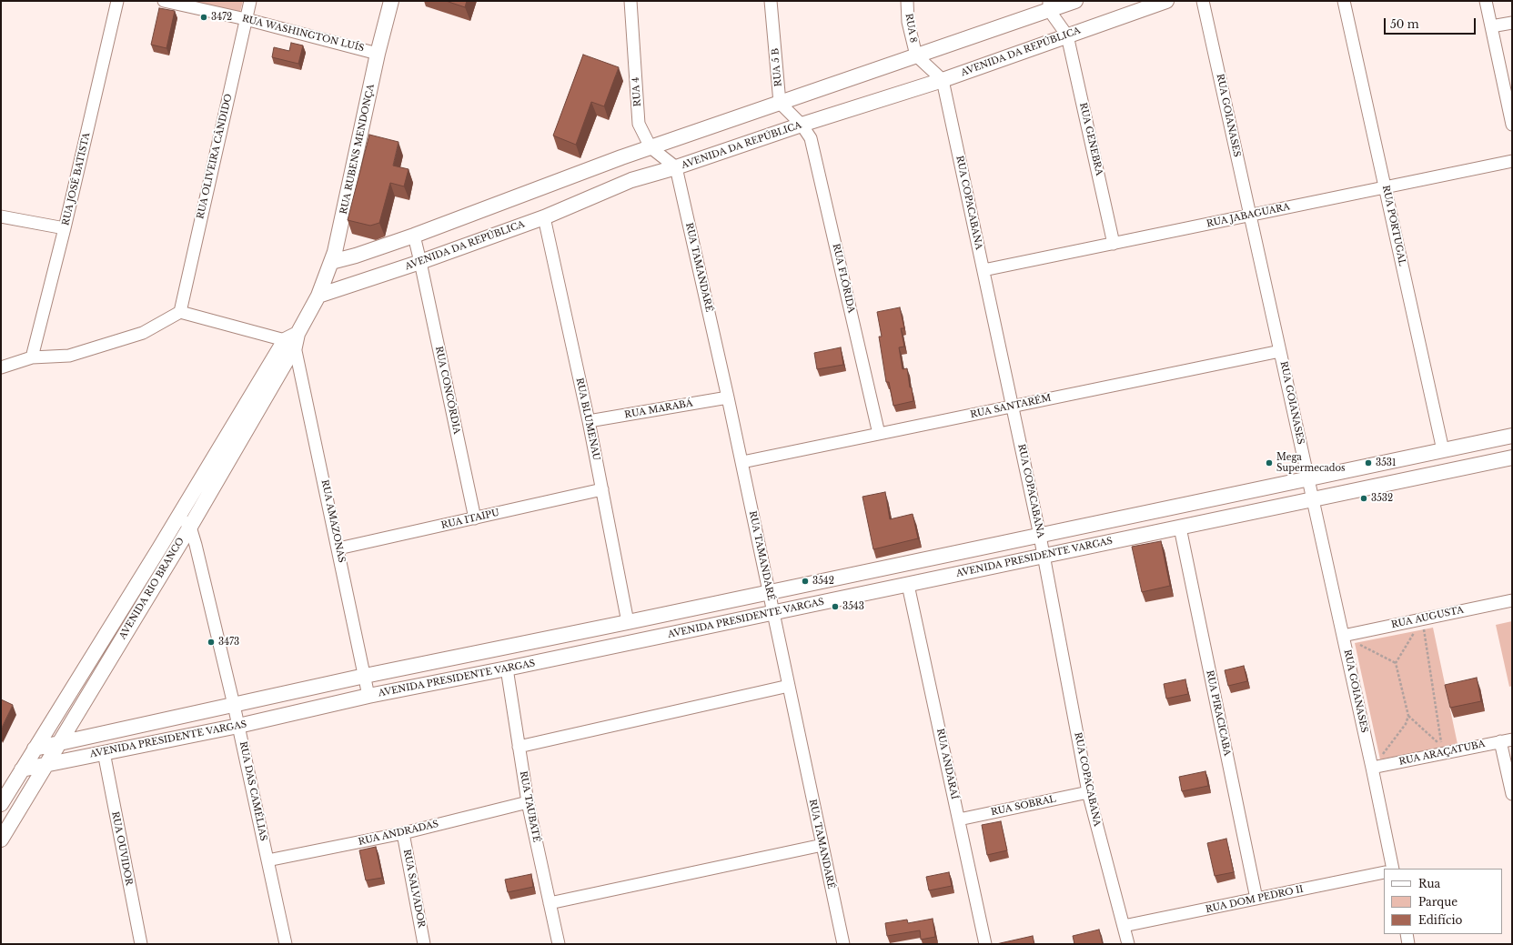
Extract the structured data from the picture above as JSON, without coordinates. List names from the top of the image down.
{
  "streets": {
    "street": [
      "RUA 8",
      "RUA WASHINGTON LUÍS",
      "AVENIDA DA REPÚBLICA",
      "RUA 5 B",
      "RUA 4",
      "RUA GOIANASES",
      "RUA GENEBRA",
      "RUA RUBENS MENDONÇA",
      "RUA OLIVEIRA CÂNDIDO",
      "RUA JOSÉ BATISTA",
      "RUA COPACABANA",
      "RUA JABAGUARA",
      "RUA PORTUGAL",
      "RUA TAMANDARÉ",
      "RUA FLÓRIDA",
      "RUA CONCÓRDIA",
      "RUA SANTARÉM",
      "RUA MARABÁ",
      "RUA BLUMENAU",
      "RUA ITAIPU",
      "RUA AMAZONAS",
      "AVENIDA PRESIDENTE VARGAS",
      "AVENIDA RIO BRANCO",
      "RUA AUGUSTA",
      "RUA PIRACICABA",
      "RUA ARAÇATUBA",
      "RUA ANDARAÍ",
      "RUA DAS CAMÉLIAS",
      "RUA SOBRAL",
      "RUA TAUBATÉ",
      "RUA ANDRADAS",
      "RUA OUVIDOR",
      "RUA SALVADOR",
      "RUA DOM PEDRO II"
    ]
  },
  "crossings": [
    ["RUA WASHINGTON LUÍS", "RUA RUBENS MENDONÇA"],
    ["RUA WASHINGTON LUÍS", "RUA OLIVEIRA CÂNDIDO"],
    ["AVENIDA DA REPÚBLICA", "RUA 4"],
    ["AVENIDA DA REPÚBLICA", "RUA GENEBRA"],
    ["AVENIDA DA REPÚBLICA", "RUA RUBENS MENDONÇA"],
    ["AVENIDA DA REPÚBLICA", "RUA COPACABANA"],
    ["AVENIDA DA REPÚBLICA", "RUA TAMANDARÉ"],
    ["AVENIDA DA REPÚBLICA", "RUA FLÓRIDA"],
    ["AVENIDA DA REPÚBLICA", "RUA CONCÓRDIA"],
    ["AVENIDA DA REPÚBLICA", "RUA BLUMENAU"],
    ["AVENIDA DA REPÚBLICA", "AVENIDA RIO BRANCO"],
    ["RUA 4", "RUA TAMANDARÉ"],
    ["RUA GOIANASES", "RUA JABAGUARA"],
    ["RUA GOIANASES", "RUA SANTARÉM"],
    ["RUA GOIANASES", "AVENIDA PRESIDENTE VARGAS"],
    ["RUA GOIANASES", "RUA AUGUSTA"],
    ["RUA GOIANASES", "RUA ARAÇATUBA"],
    ["RUA GENEBRA", "RUA JABAGUARA"],
    ["RUA RUBENS MENDONÇA", "AVENIDA RIO BRANCO"],
    ["RUA COPACABANA", "RUA JABAGUARA"],
    ["RUA COPACABANA", "RUA SANTARÉM"],
    ["RUA COPACABANA", "AVENIDA PRESIDENTE VARGAS"],
    ["RUA COPACABANA", "RUA SOBRAL"],
    ["RUA COPACABANA", "RUA DOM PEDRO II"],
    ["RUA JABAGUARA", "RUA PORTUGAL"],
    ["RUA PORTUGAL", "AVENIDA PRESIDENTE VARGAS"],
    ["RUA TAMANDARÉ", "RUA SANTARÉM"],
    ["RUA TAMANDARÉ", "RUA MARABÁ"],
    ["RUA TAMANDARÉ", "AVENIDA PRESIDENTE VARGAS"],
    ["RUA FLÓRIDA", "RUA SANTARÉM"],
    ["RUA CONCÓRDIA", "RUA ITAIPU"],
    ["RUA MARABÁ", "RUA BLUMENAU"],
    ["RUA BLUMENAU", "RUA ITAIPU"],
    ["RUA BLUMENAU", "AVENIDA PRESIDENTE VARGAS"],
    ["RUA ITAIPU", "RUA AMAZONAS"],
    ["RUA AMAZONAS", "AVENIDA PRESIDENTE VARGAS"],
    ["RUA AMAZONAS", "AVENIDA RIO BRANCO"],
    ["AVENIDA PRESIDENTE VARGAS", "AVENIDA RIO BRANCO"],
    ["AVENIDA PRESIDENTE VARGAS", "RUA PIRACICABA"],
    ["AVENIDA PRESIDENTE VARGAS", "RUA ANDARAÍ"],
    ["AVENIDA PRESIDENTE VARGAS", "RUA DAS CAMÉLIAS"],
    ["AVENIDA PRESIDENTE VARGAS", "RUA TAUBATÉ"],
    ["AVENIDA PRESIDENTE VARGAS", "RUA OUVIDOR"],
    ["AVENIDA RIO BRANCO", "RUA DAS CAMÉLIAS"],
    ["RUA PIRACICABA", "RUA DOM PEDRO II"],
    ["RUA ANDARAÍ", "RUA SOBRAL"],
    ["RUA DAS CAMÉLIAS", "RUA ANDRADAS"],
    ["RUA TAUBATÉ", "RUA ANDRADAS"],
    ["RUA ANDRADAS", "RUA SALVADOR"]
  ],
  "places": [
    "3472",
    "Mega Supermecados",
    "3531",
    "3532",
    "3542",
    "3543",
    "3473"
  ],
  "legend": ["Rua", "Parque", "Edifício"],
  "scale_bar": "50 m"
}
